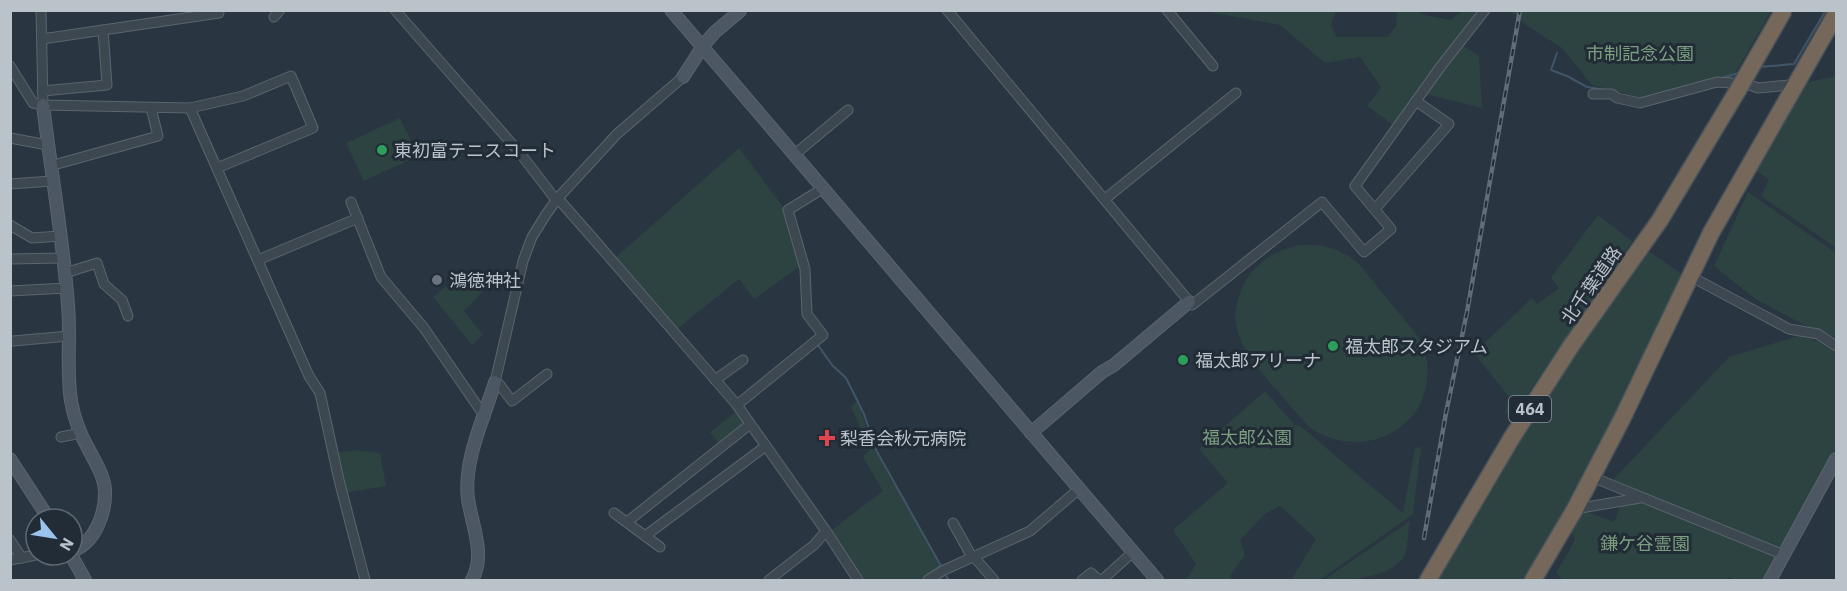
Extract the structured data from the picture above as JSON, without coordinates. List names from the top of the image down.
{
  "streets": {
    "highway": ["北千葉道路", "464"]
  },
  "parks": ["市制記念公園", "福太郎公園", "鎌ケ谷霊園"],
  "places": {
    "other": [
      "東初富テニスコート",
      "鴻徳神社",
      "福太郎スタジアム",
      "福太郎アリーナ"
    ],
    "health": ["梨香会秋元病院"]
  },
  "north": "bottom right"
}
